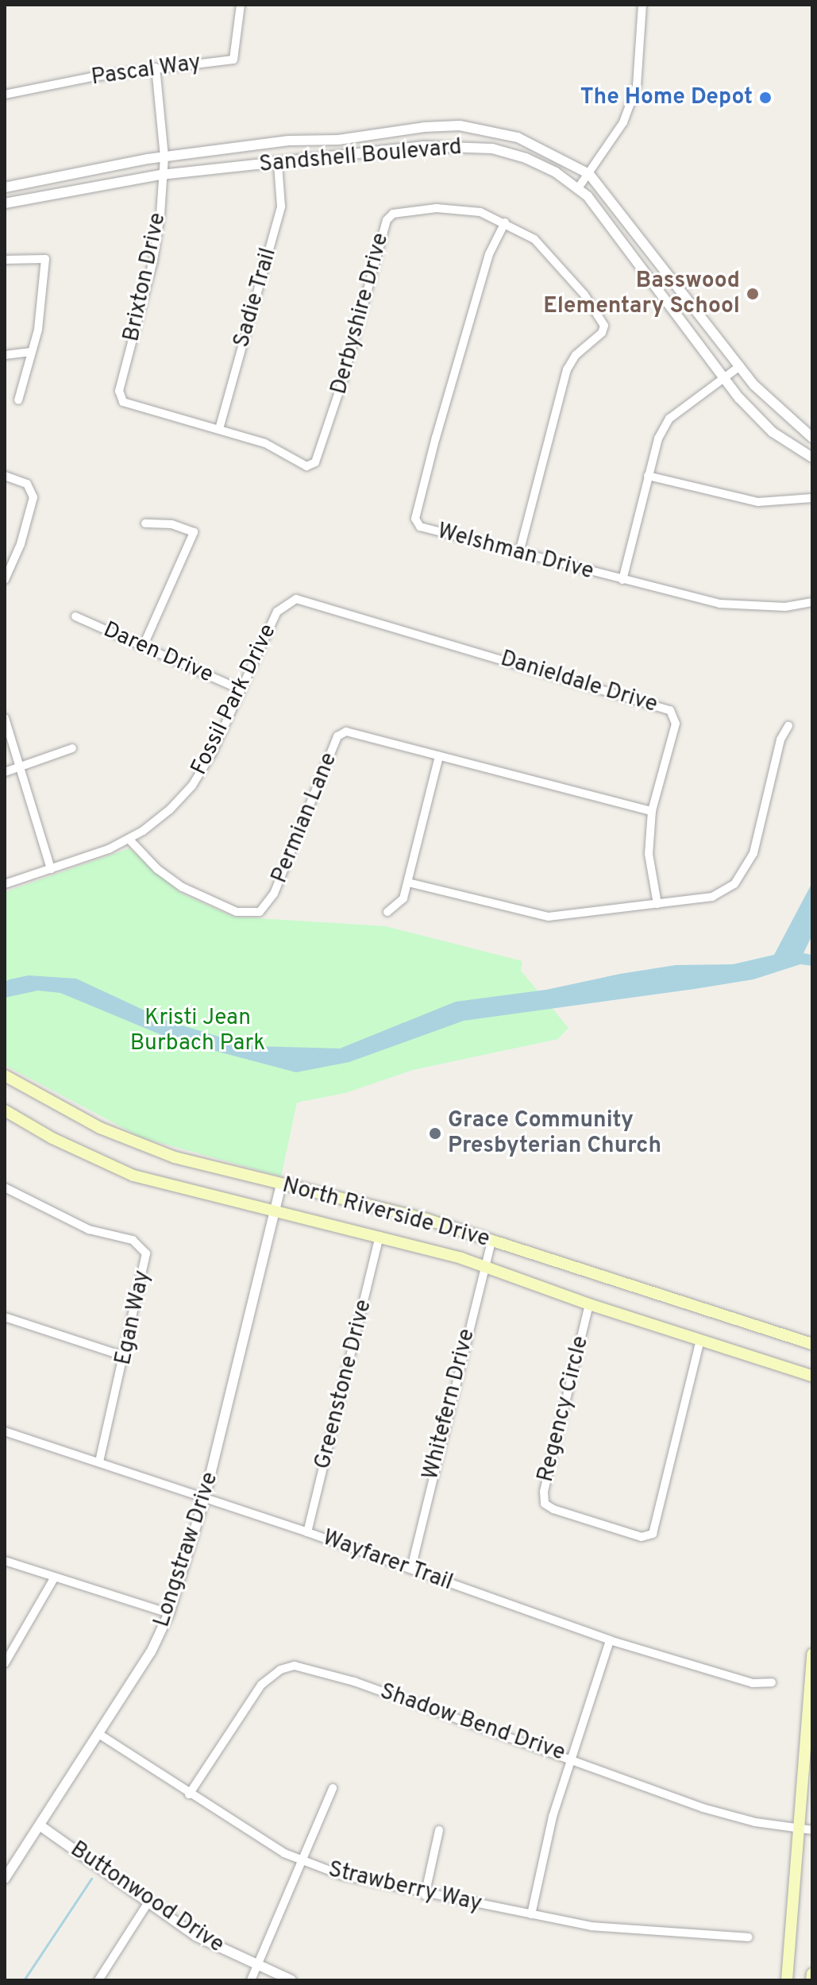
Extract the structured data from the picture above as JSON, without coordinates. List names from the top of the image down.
{
  "streets": {
    "main road": ["North Riverside Drive"],
    "street": [
      "Pascal Way",
      "Sandshell Boulevard",
      "Brixton Drive",
      "Sadie Trail",
      "Derbyshire Drive",
      "Welshman Drive",
      "Daren Drive",
      "Danieldale Drive",
      "Fossil Park Drive",
      "Permian Lane",
      "Egan Way",
      "Greenstone Drive",
      "Whitefern Drive",
      "Regency Circle",
      "Longstraw Drive",
      "Wayfarer Trail",
      "Shadow Bend Drive",
      "Strawberry Way",
      "Buttonwood Drive"
    ]
  },
  "crossings": [
    ["Pascal Way", "Brixton Drive"],
    ["Sandshell Boulevard", "Brixton Drive"],
    ["Sandshell Boulevard", "Sadie Trail"],
    ["Brixton Drive", "Derbyshire Drive"],
    ["Sadie Trail", "Derbyshire Drive"],
    ["Derbyshire Drive", "Welshman Drive"],
    ["Daren Drive", "Fossil Park Drive"],
    ["Danieldale Drive", "Fossil Park Drive"],
    ["Danieldale Drive", "Permian Lane"],
    ["Fossil Park Drive", "Permian Lane"],
    ["North Riverside Drive", "Greenstone Drive"],
    ["North Riverside Drive", "Whitefern Drive"],
    ["North Riverside Drive", "Regency Circle"],
    ["North Riverside Drive", "Longstraw Drive"],
    ["Egan Way", "Wayfarer Trail"],
    ["Greenstone Drive", "Wayfarer Trail"],
    ["Whitefern Drive", "Wayfarer Trail"],
    ["Longstraw Drive", "Wayfarer Trail"],
    ["Longstraw Drive", "Strawberry Way"],
    ["Longstraw Drive", "Buttonwood Drive"],
    ["Shadow Bend Drive", "Strawberry Way"]
  ],
  "parks": ["Kristi Jean Burbach Park"],
  "places": ["The Home Depot", "Basswood Elementary School", "Grace Community Presbyterian Church"]
}
